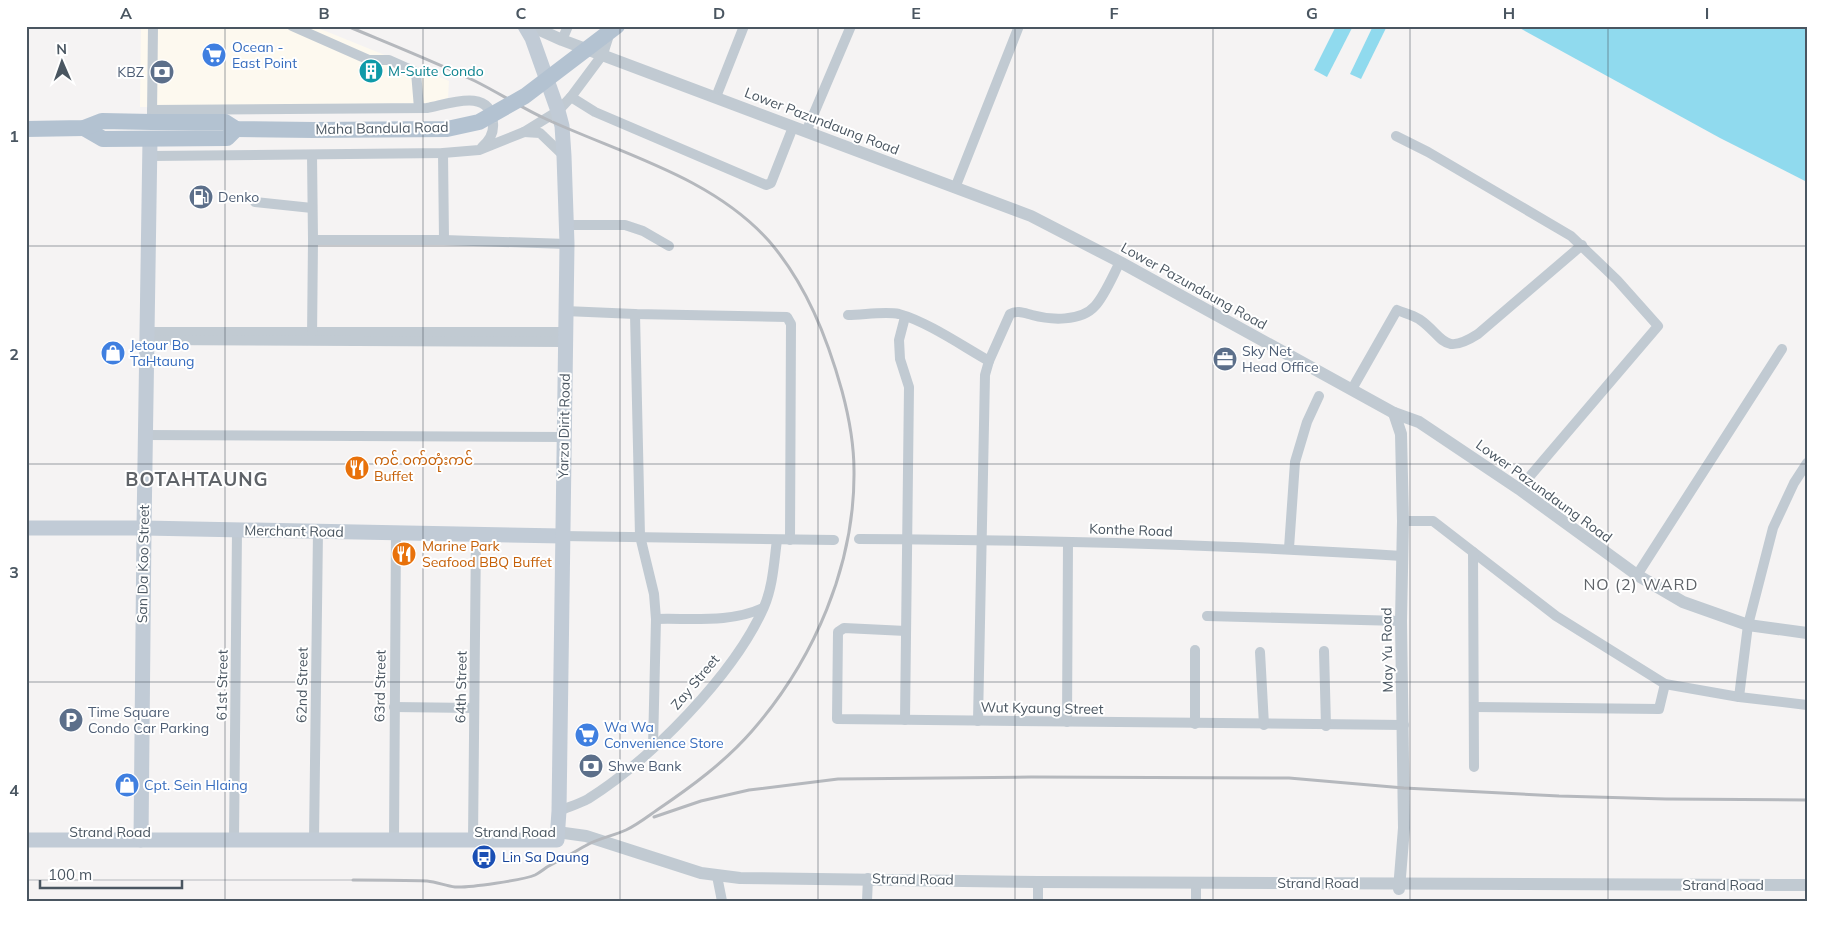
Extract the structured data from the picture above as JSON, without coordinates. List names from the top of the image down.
{
  "streets": {
    "main road": [
      "Maha Bandula Road",
      "Yarza Dirit Road",
      "Merchant Road",
      "San Da Koo Street",
      "Strand Road"
    ],
    "street": [
      "Lower Pazundaung Road",
      "Konthe Road",
      "May Yu Road",
      "Zay Street",
      "61st Street",
      "62nd Street",
      "63rd Street",
      "64th Street",
      "Wut Kyaung Street"
    ]
  },
  "crossings": [
    ["Lower Pazundaung Road", "May Yu Road"],
    ["Maha Bandula Road", "San Da Koo Street"],
    ["Yarza Dirit Road", "Merchant Road"],
    ["Yarza Dirit Road", "Zay Street"],
    ["Yarza Dirit Road", "Strand Road"],
    ["Konthe Road", "May Yu Road"],
    ["Merchant Road", "San Da Koo Street"],
    ["Merchant Road", "61st Street"],
    ["Merchant Road", "62nd Street"],
    ["Merchant Road", "63rd Street"],
    ["Merchant Road", "64th Street"],
    ["San Da Koo Street", "Strand Road"],
    ["May Yu Road", "Wut Kyaung Street"],
    ["May Yu Road", "Strand Road"],
    ["61st Street", "Strand Road"],
    ["62nd Street", "Strand Road"],
    ["63rd Street", "Strand Road"],
    ["64th Street", "Strand Road"]
  ],
  "districts": ["BOTAHTAUNG", "NO (2) WARD"],
  "places": {
    "supermarket": ["Ocean - East Point", "Wa Wa Convenience Store"],
    "building": ["M-Suite Condo"],
    "bank": ["KBZ", "Shwe Bank"],
    "fuel station": ["Denko"],
    "shop": ["Jetour Bo TaHtaung", "Cpt. Sein Hlaing"],
    "office": ["Sky Net Head Office"],
    "restaurant": ["ကင် ဝက်တုံးကင် Buffet", "Marine Park Seafood BBQ Buffet"],
    "parking": ["Time Square Condo Car Parking"],
    "bus stop": ["Lin Sa Daung"]
  },
  "scale_bar": "100 m",
  "north": "top",
  "grid": {
    "columns": [
      "A",
      "B",
      "C",
      "D",
      "E",
      "F",
      "G",
      "H",
      "I"
    ],
    "rows": [
      "1",
      "2",
      "3",
      "4"
    ]
  }
}
